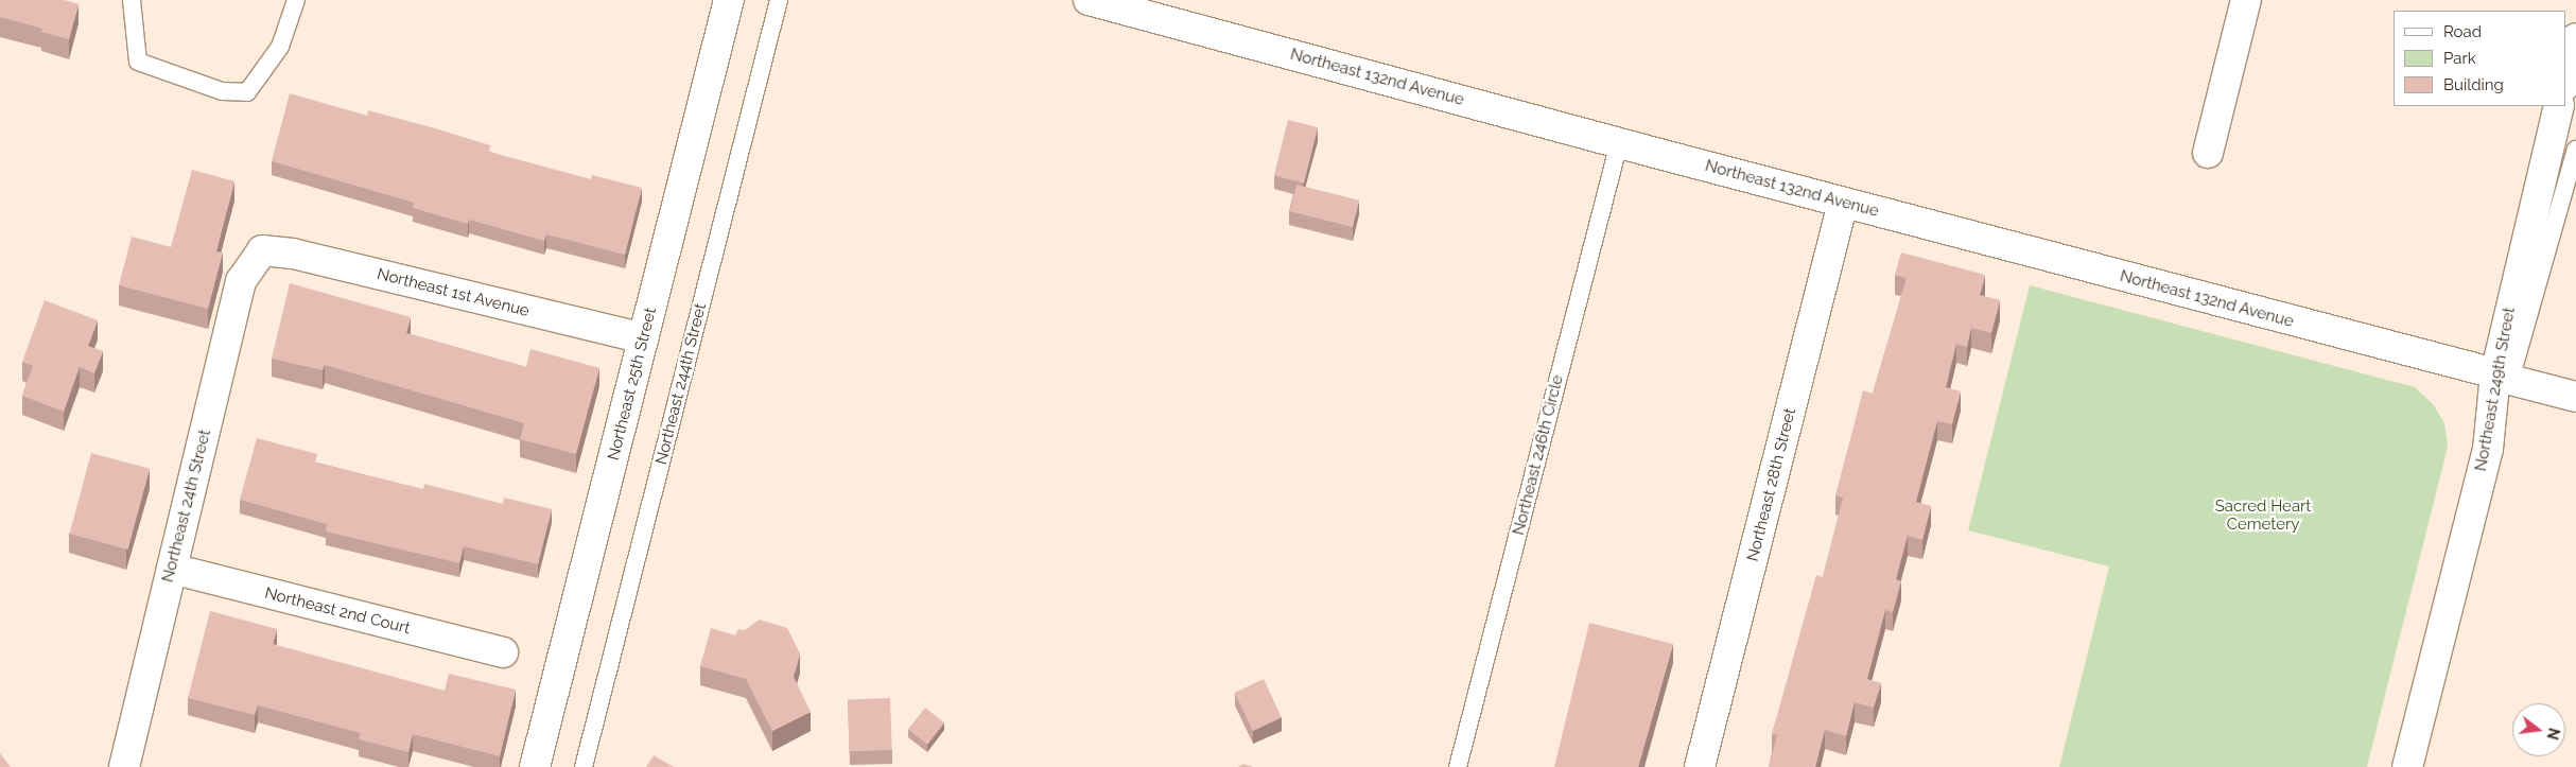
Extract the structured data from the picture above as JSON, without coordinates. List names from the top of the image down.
{
  "streets": {
    "street": [
      "Northeast 132nd Avenue",
      "Northeast 1st Avenue",
      "Northeast 25th Street",
      "Northeast 249th Street",
      "Northeast 28th Street",
      "Northeast 24th Street",
      "Northeast 2nd Court"
    ],
    "lane": ["Northeast 244th Street", "Northeast 246th Circle"]
  },
  "crossings": [
    ["Northeast 132nd Avenue", "Northeast 249th Street"],
    ["Northeast 132nd Avenue", "Northeast 246th Circle"],
    ["Northeast 132nd Avenue", "Northeast 28th Street"],
    ["Northeast 1st Avenue", "Northeast 25th Street"],
    ["Northeast 1st Avenue", "Northeast 24th Street"],
    ["Northeast 24th Street", "Northeast 2nd Court"]
  ],
  "parks": ["Sacred Heart Cemetery"],
  "legend": ["Road", "Park", "Building"],
  "north": "right"
}
